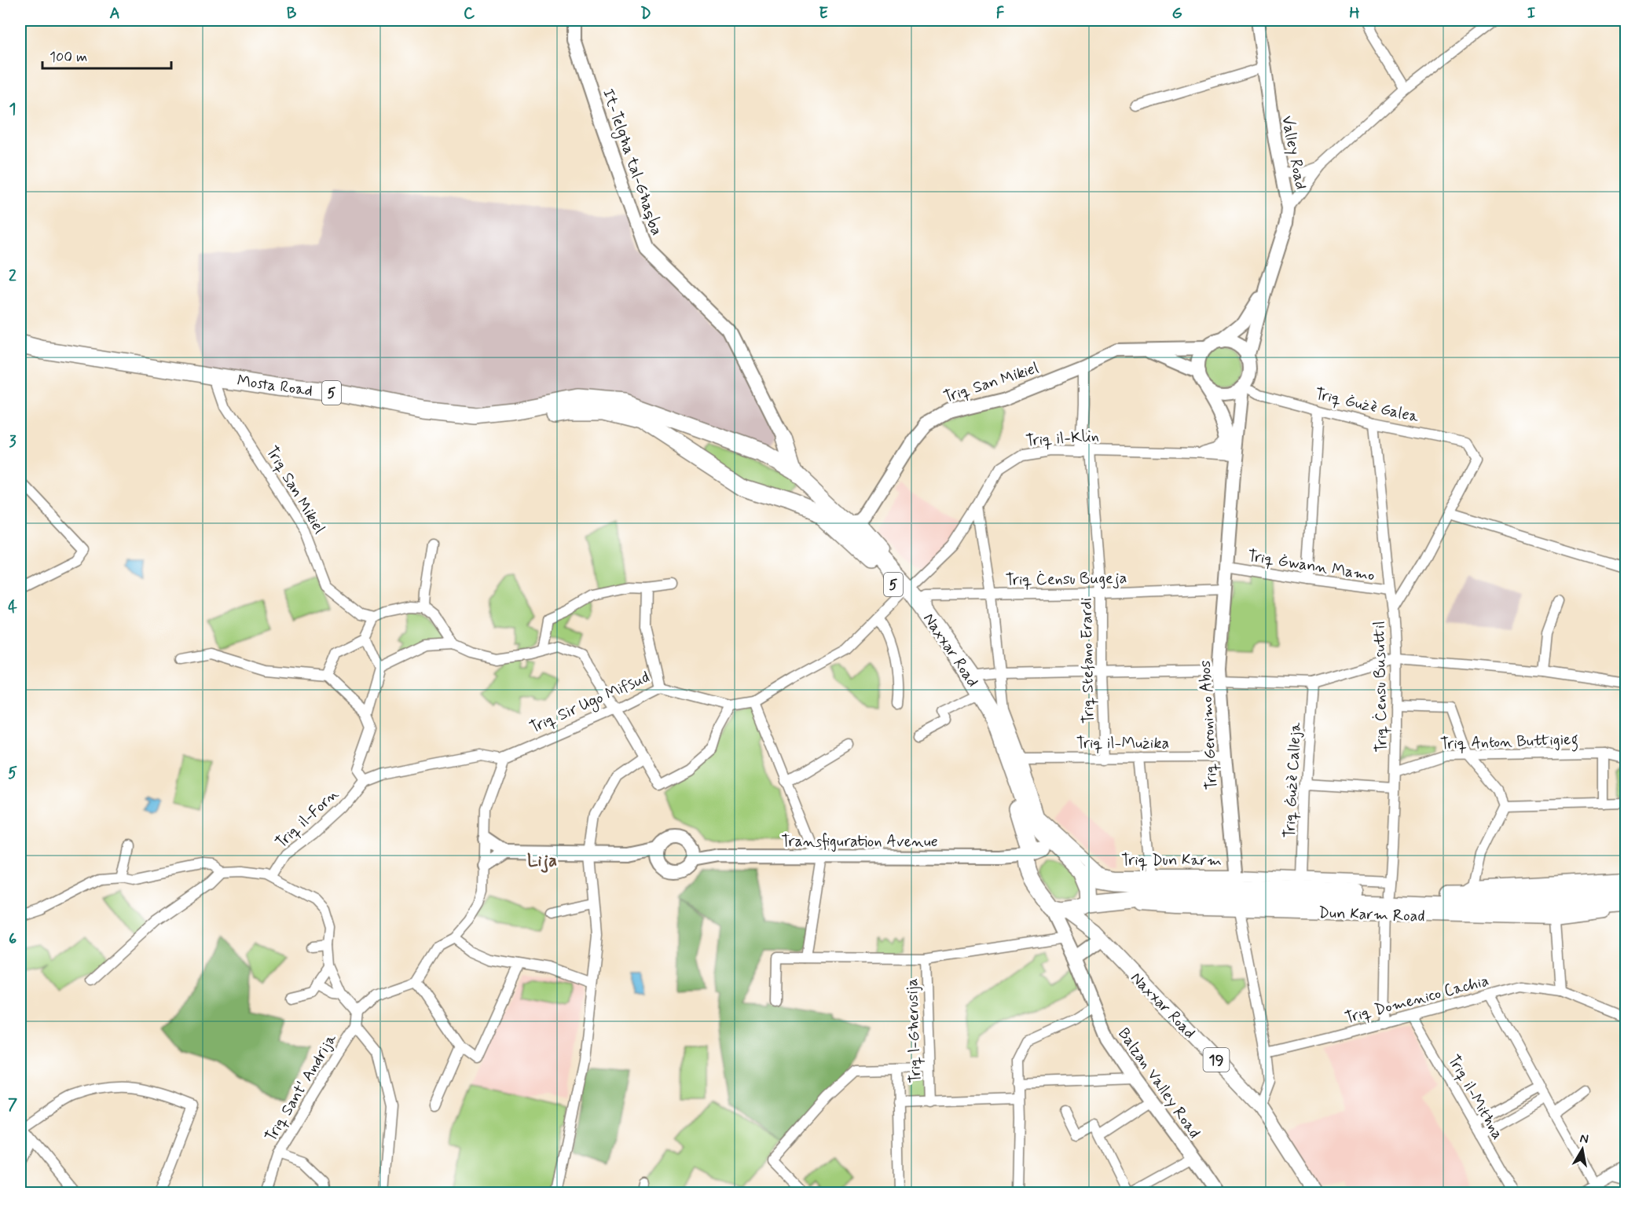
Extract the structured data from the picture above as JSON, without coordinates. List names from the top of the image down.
{
  "streets": {
    "highway": [
      "Mosta Road",
      "5",
      "Naxxar Road",
      "Dun Karm Road"
    ],
    "main road": ["19"],
    "street": [
      "Valley Road",
      "It-Telgħa tal-Għaqba",
      "Triq San Mikiel",
      "Triq Ġużè Galea",
      "Triq il-Klin",
      "Triq Ġwann Mamo",
      "Triq Ċensu Bugeja",
      "Triq Stefano Erardi",
      "Triq Ċensu Busuttil",
      "Triq Sir Ugo Mifsud",
      "Triq Geronimo Abos",
      "Triq Anton Buttigieg",
      "Triq il-Mużika",
      "Triq Ġużè Calleja",
      "Triq il-Forn",
      "Transfiguration Avenue",
      "Triq Dun Karm",
      "Triq Domenico Cachia",
      "Triq l-Għerusija",
      "Balzan Valley Road",
      "Triq Sant' Andrija",
      "Triq il-Mitħna"
    ]
  },
  "crossings": [
    ["Valley Road", "Triq San Mikiel"],
    ["Valley Road", "Triq Ġużè Galea"],
    ["Valley Road", "Triq Geronimo Abos"],
    ["Triq San Mikiel", "Mosta Road"],
    ["Triq San Mikiel", "Triq Ġużè Galea"],
    ["Triq San Mikiel", "Naxxar Road"],
    ["Triq San Mikiel", "Triq Stefano Erardi"],
    ["Triq San Mikiel", "Triq Geronimo Abos"],
    ["Mosta Road", "Naxxar Road"],
    ["Triq Ġużè Galea", "Triq Ċensu Busuttil"],
    ["Triq Ġużè Galea", "Triq Geronimo Abos"],
    ["Triq il-Klin", "Naxxar Road"],
    ["Triq il-Klin", "Triq Stefano Erardi"],
    ["Triq il-Klin", "Triq Sir Ugo Mifsud"],
    ["Triq il-Klin", "Triq Geronimo Abos"],
    ["Triq il-Klin", "Triq Dun Karm"],
    ["Triq Ġwann Mamo", "Triq Ċensu Busuttil"],
    ["Triq Ġwann Mamo", "Triq Geronimo Abos"],
    ["Triq Ċensu Bugeja", "Naxxar Road"],
    ["Triq Ċensu Bugeja", "Triq Stefano Erardi"],
    ["Triq Ċensu Bugeja", "Triq Geronimo Abos"],
    ["Triq Ċensu Bugeja", "Triq Dun Karm"],
    ["Naxxar Road", "Triq Sir Ugo Mifsud"],
    ["Naxxar Road", "Transfiguration Avenue"],
    ["Naxxar Road", "Dun Karm Road"],
    ["Naxxar Road", "Balzan Valley Road"],
    ["Triq Stefano Erardi", "Triq il-Mużika"],
    ["Triq Ċensu Busuttil", "Triq Anton Buttigieg"],
    ["Triq Ċensu Busuttil", "Triq Dun Karm"],
    ["Triq Ċensu Busuttil", "Dun Karm Road"],
    ["Triq Ċensu Busuttil", "Triq Domenico Cachia"],
    ["Triq Geronimo Abos", "Triq il-Mużika"],
    ["Triq Geronimo Abos", "Triq Dun Karm"],
    ["Triq Geronimo Abos", "Dun Karm Road"],
    ["Triq il-Mużika", "Triq Dun Karm"],
    ["Triq Ġużè Calleja", "Triq Dun Karm"],
    ["Triq Dun Karm", "Dun Karm Road"],
    ["Triq Domenico Cachia", "Triq il-Mitħna"]
  ],
  "districts": ["Lija"],
  "scale_bar": "100 m",
  "north": "top",
  "grid": {
    "columns": [
      "A",
      "B",
      "C",
      "D",
      "E",
      "F",
      "G",
      "H",
      "I"
    ],
    "rows": [
      "1",
      "2",
      "3",
      "4",
      "5",
      "6",
      "7"
    ]
  }
}
